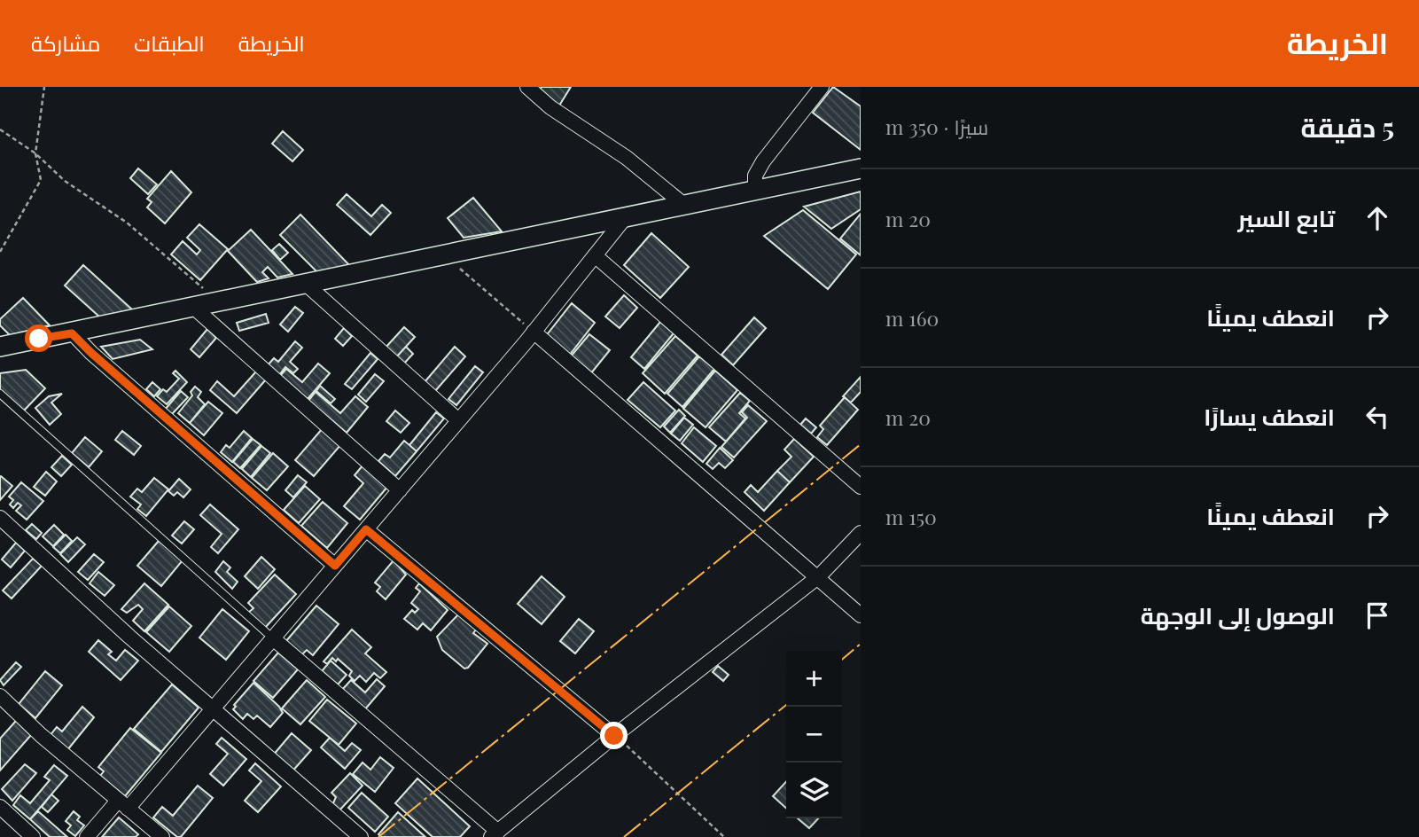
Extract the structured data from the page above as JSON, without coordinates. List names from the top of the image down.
{
  "page": {
    "header": "الخريطة",
    "nav": ["الخريطة", "الطبقات", "مشاركة"],
    "heading": ["5 دقيقة", "سيرًا · 350 m"],
    "list": [
      ["تابع السير", "20 m"],
      ["انعطف يمينًا", "160 m"],
      ["انعطف يسارًا", "20 m"],
      ["انعطف يمينًا", "150 m"],
      "الوصول إلى الوجهة"
    ],
    "map_buttons": ["+", "−"]
  }
}
